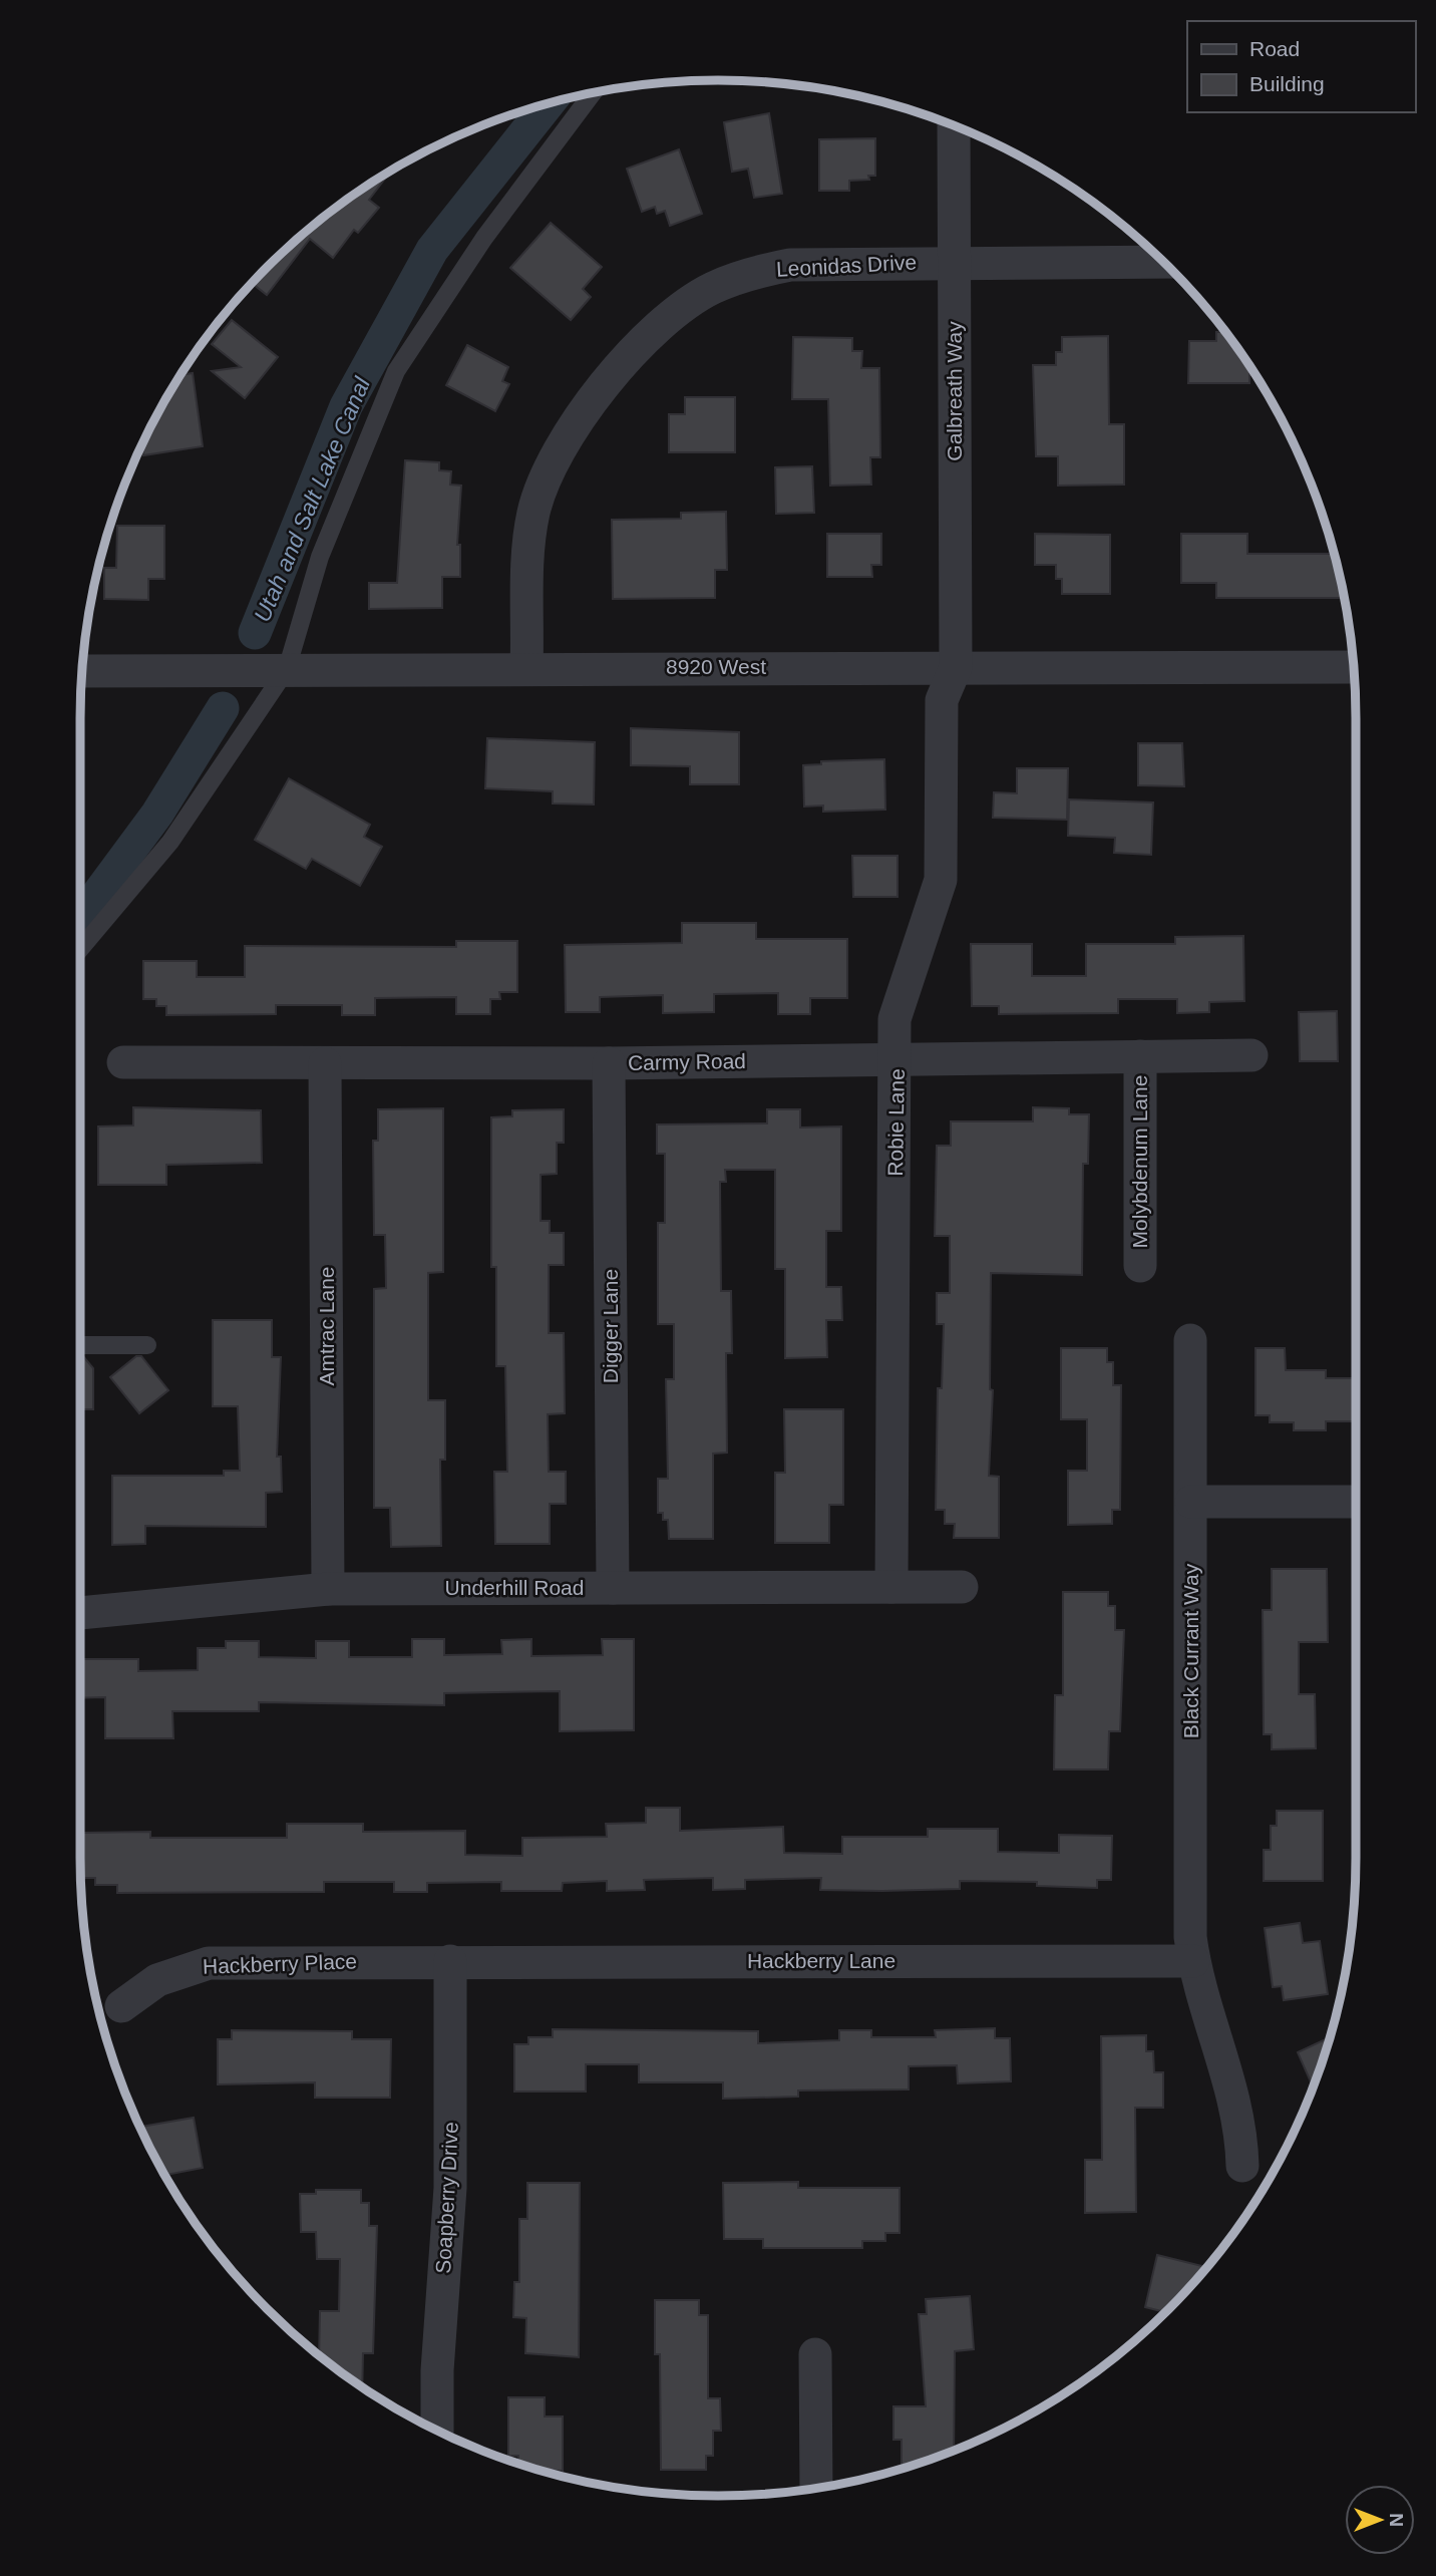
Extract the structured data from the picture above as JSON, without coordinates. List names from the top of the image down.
{
  "streets": {
    "street": [
      "Leonidas Drive",
      "Galbreath Way",
      "8920 West",
      "Carmy Road",
      "Robie Lane",
      "Molybdenum Lane",
      "Amtrac Lane",
      "Digger Lane",
      "Underhill Road",
      "Black Currant Way",
      "Hackberry Lane",
      "Hackberry Place",
      "Soapberry Drive"
    ]
  },
  "crossings": [
    ["Leonidas Drive", "Galbreath Way"],
    ["Leonidas Drive", "8920 West"],
    ["Galbreath Way", "8920 West"],
    ["Galbreath Way", "Robie Lane"],
    ["8920 West", "Robie Lane"],
    ["Carmy Road", "Robie Lane"],
    ["Carmy Road", "Molybdenum Lane"],
    ["Carmy Road", "Amtrac Lane"],
    ["Carmy Road", "Digger Lane"],
    ["Robie Lane", "Underhill Road"],
    ["Amtrac Lane", "Underhill Road"],
    ["Digger Lane", "Underhill Road"],
    ["Black Currant Way", "Hackberry Lane"],
    ["Hackberry Lane", "Hackberry Place"],
    ["Hackberry Lane", "Soapberry Drive"],
    ["Hackberry Place", "Soapberry Drive"]
  ],
  "water": ["Utah and Salt Lake Canal"],
  "legend": ["Road", "Building"],
  "north": "right"
}
